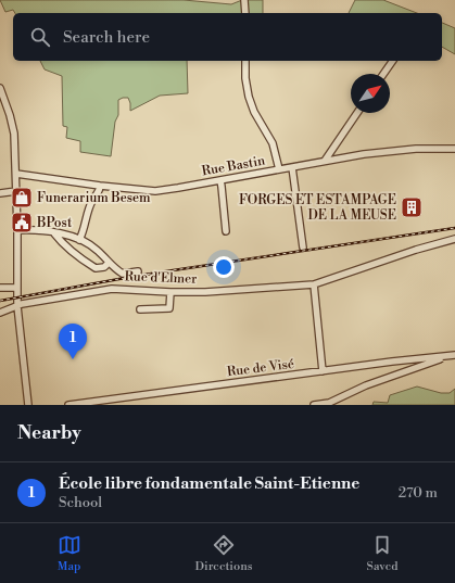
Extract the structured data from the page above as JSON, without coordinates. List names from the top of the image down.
{
  "streets": {
    "street": ["Rue Bastin", "Rue d'Elmer", "Rue de Visé"]
  },
  "places": {
    "shop": ["Funerarium Besem"],
    "building": ["FORGES ET ESTAMPAGE DE LA MEUSE"],
    "public building": ["BPost"]
  },
  "north": "top right",
  "page": {
    "search": "Search here",
    "pins": "1",
    "heading": "Nearby",
    "list": [
      {
        "mark": "1",
        "name": "École libre fondamentale Saint-Etienne",
        "note": "School",
        "value": "270 m"
      }
    ],
    "nav": ["Map", "Directions", "Saved"]
  }
}
